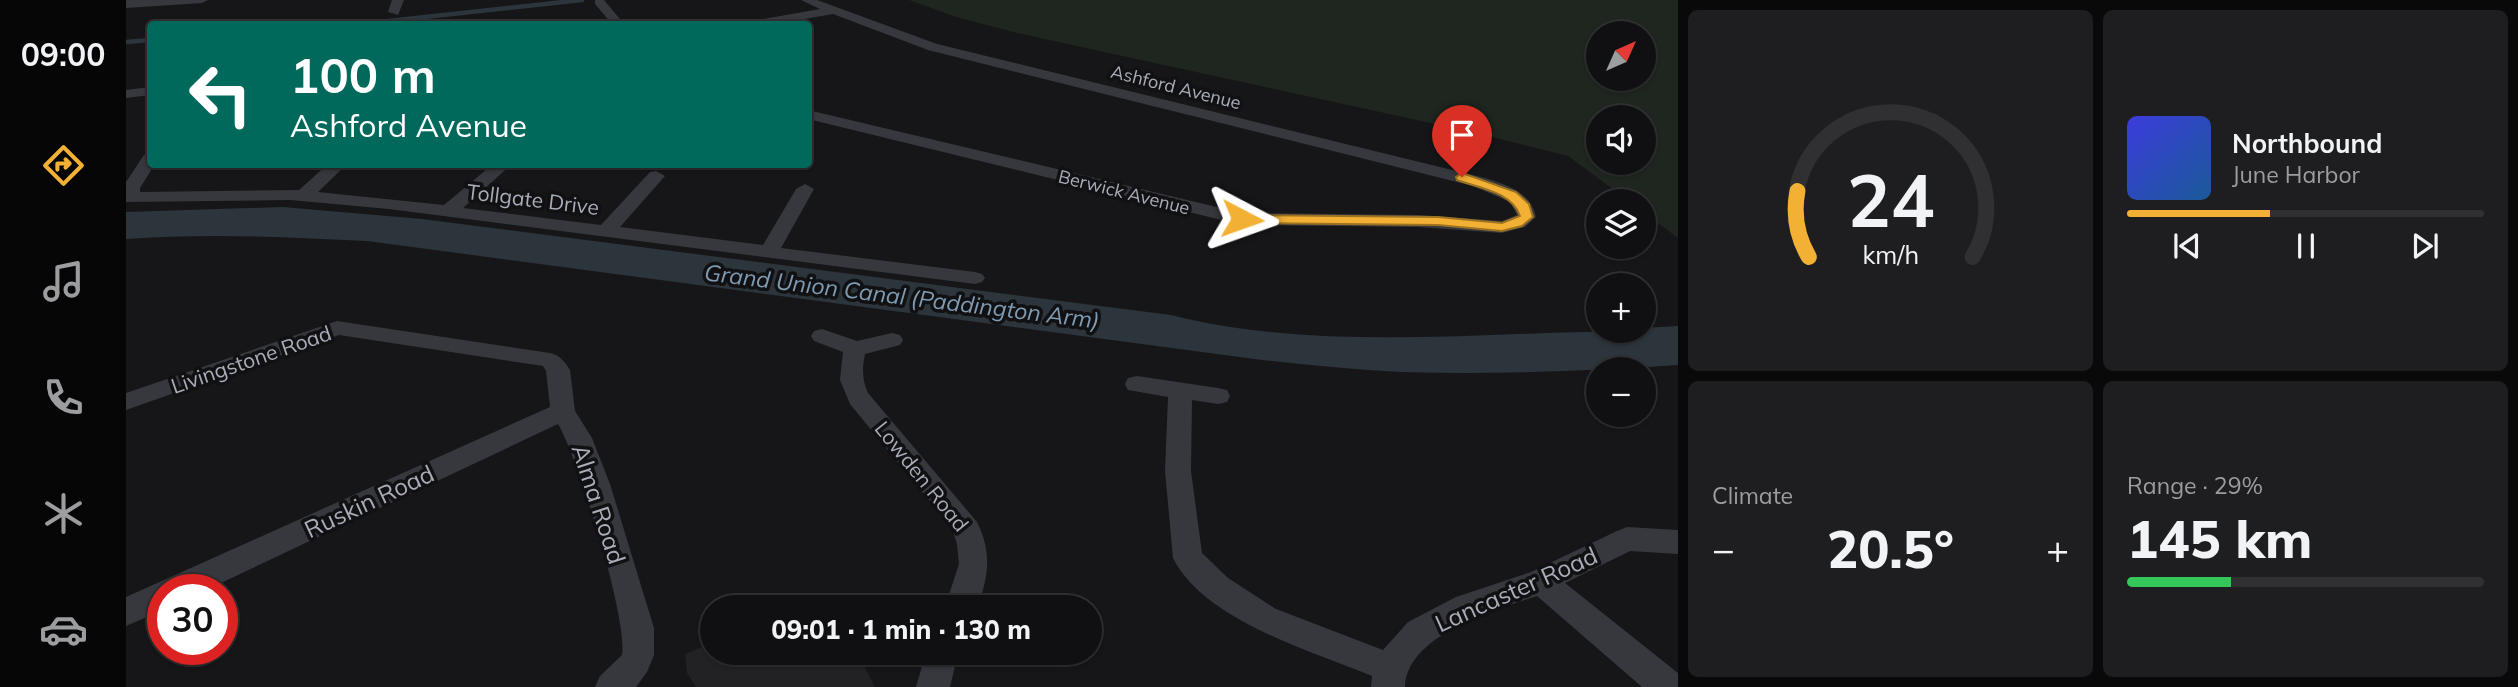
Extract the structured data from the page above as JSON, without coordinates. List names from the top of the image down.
{
  "streets": {
    "street": [
      "Ashford Avenue",
      "Berwick Avenue",
      "Tollgate Drive",
      "Livingstone Road",
      "Lowden Road",
      "Ruskin Road",
      "Alma Road",
      "Lancaster Road"
    ]
  },
  "crossings": [
    ["Ashford Avenue", "Berwick Avenue"],
    ["Livingstone Road", "Alma Road"],
    ["Ruskin Road", "Alma Road"]
  ],
  "water": ["Grand Union Canal (Paddington Arm)"],
  "north": "top right",
  "page": {
    "tabs": "09:00",
    "map_buttons": ["+", "−"],
    "turn": ["100 m", "Ashford Avenue"],
    "song": ["Northbound", "June Harbor"],
    "tile": [
      "Climate",
      ["Range · 29%", "145 km"]
    ],
    "heat": ["−", "20.5°", "+"],
    "limit": "30",
    "trip": "09:01 · 1 min · 130 m",
    "gauge": ["24", "km/h"]
  }
}
